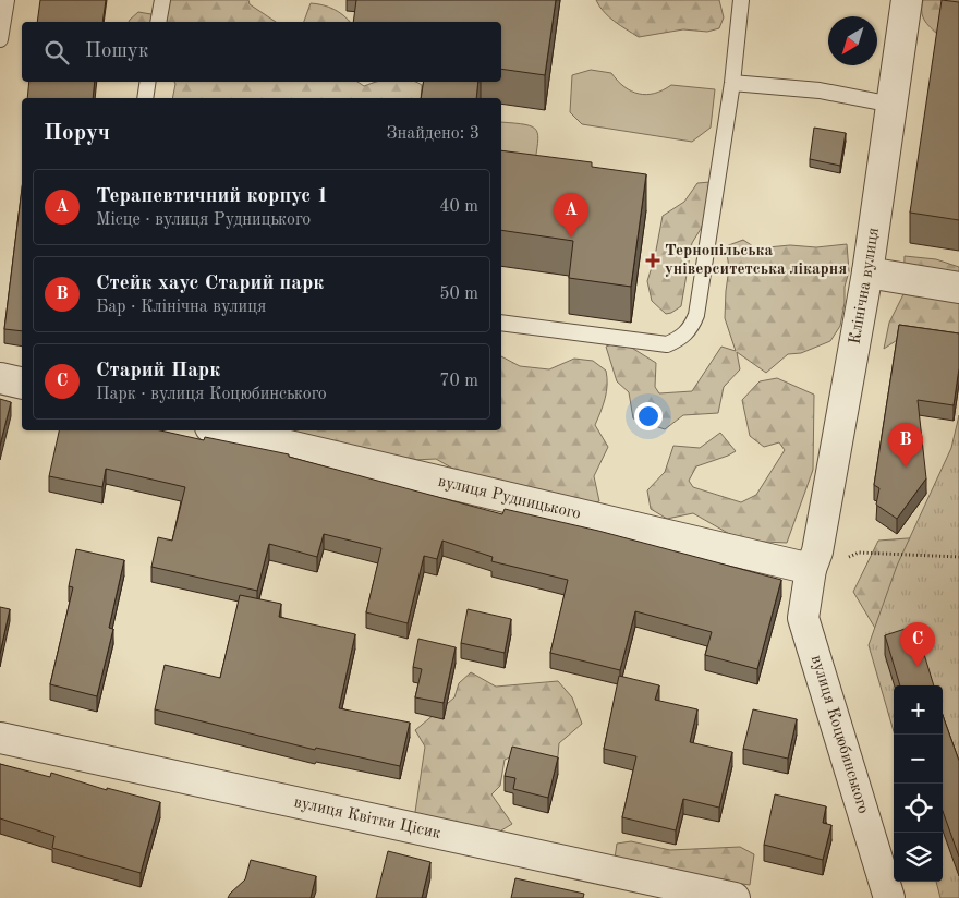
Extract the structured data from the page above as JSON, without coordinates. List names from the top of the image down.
{
  "streets": {
    "street": [
      "Клінічна вулиця",
      "вулиця Рудницького",
      "вулиця Коцюбинського",
      "вулиця Квітки Цісик"
    ]
  },
  "crossings": [
    ["Клінічна вулиця", "вулиця Рудницького"],
    ["Клінічна вулиця", "вулиця Коцюбинського"],
    ["вулиця Рудницького", "вулиця Коцюбинського"]
  ],
  "places": {
    "health": ["Тернопільська університетська лікарня"]
  },
  "north": "bottom left",
  "page": {
    "search": "Пошук",
    "heading": ["Поруч", "Знайдено: 3"],
    "list": [
      {
        "mark": "A",
        "name": "Терапевтичний корпус 1",
        "note": "Місце · вулиця Рудницького",
        "value": "40 m"
      },
      {
        "mark": "B",
        "name": "Стейк хаус Старий парк",
        "note": "Бар · Клінічна вулиця",
        "value": "50 m"
      },
      {
        "mark": "C",
        "name": "Старий Парк",
        "note": "Парк · вулиця Коцюбинського",
        "value": "70 m"
      }
    ],
    "pins": ["A", "B", "C"],
    "map_buttons": ["+", "−"]
  }
}
